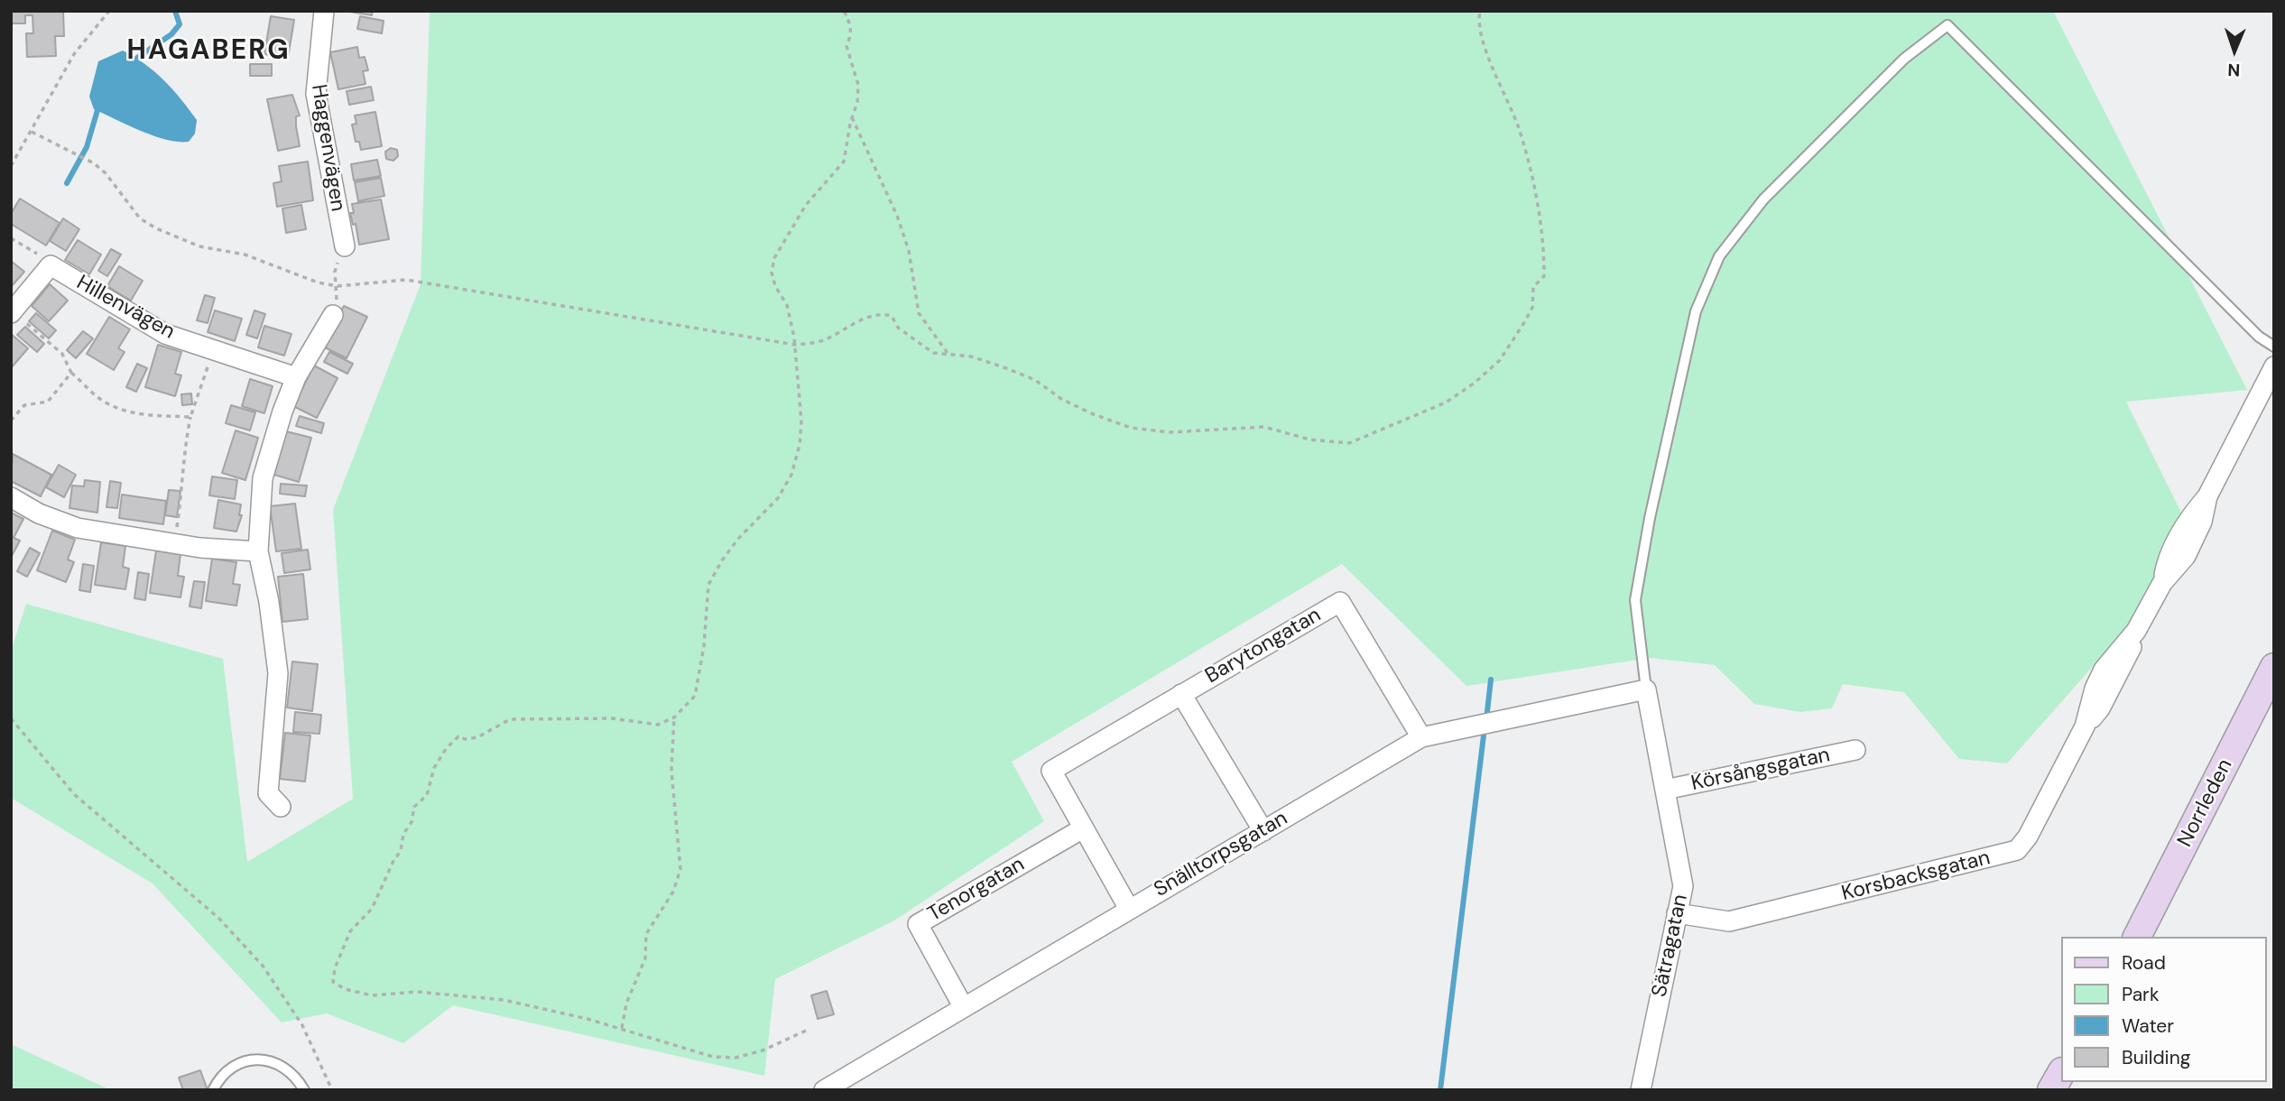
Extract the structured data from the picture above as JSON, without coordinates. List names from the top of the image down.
{
  "streets": {
    "main road": ["Norrleden"],
    "street": [
      "Haggenvägen",
      "Hillenvägen",
      "Barytongatan",
      "Körsångsgatan",
      "Snälltorpsgatan",
      "Korsbacksgatan",
      "Tenorgatan",
      "Sätragatan"
    ]
  },
  "crossings": [
    ["Barytongatan", "Snälltorpsgatan"],
    ["Barytongatan", "Tenorgatan"],
    ["Körsångsgatan", "Sätragatan"],
    ["Snälltorpsgatan", "Tenorgatan"],
    ["Snälltorpsgatan", "Sätragatan"],
    ["Korsbacksgatan", "Sätragatan"]
  ],
  "districts": ["HAGABERG"],
  "legend": [
    "Road",
    "Park",
    "Water",
    "Building"
  ],
  "north": "bottom"
}
